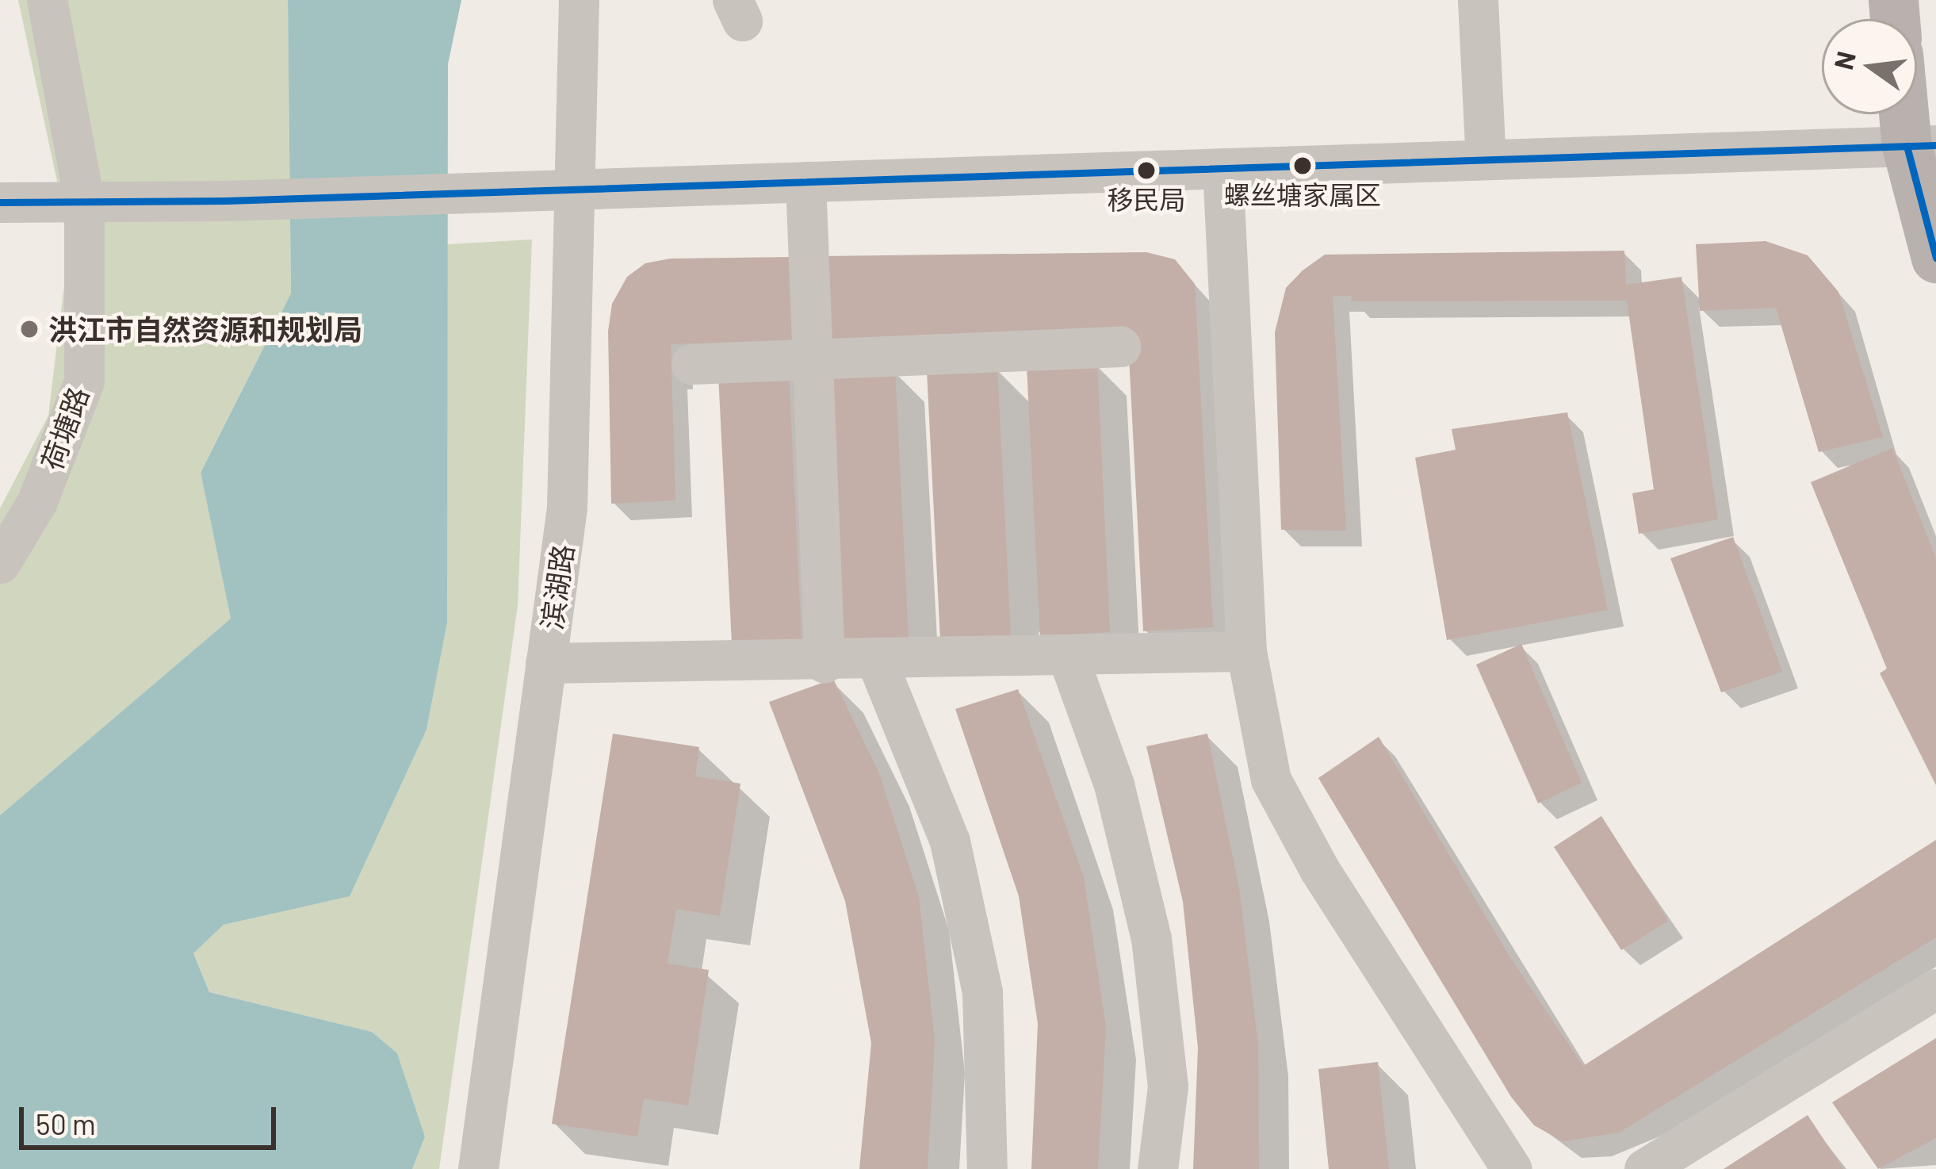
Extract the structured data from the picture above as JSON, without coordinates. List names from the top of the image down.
{
  "streets": {
    "street": ["荷塘路", "滨湖路"]
  },
  "places": ["螺丝塘家属区", "移民局", "洪江市自然资源和规划局"],
  "scale_bar": "50 m",
  "north": "left"
}
